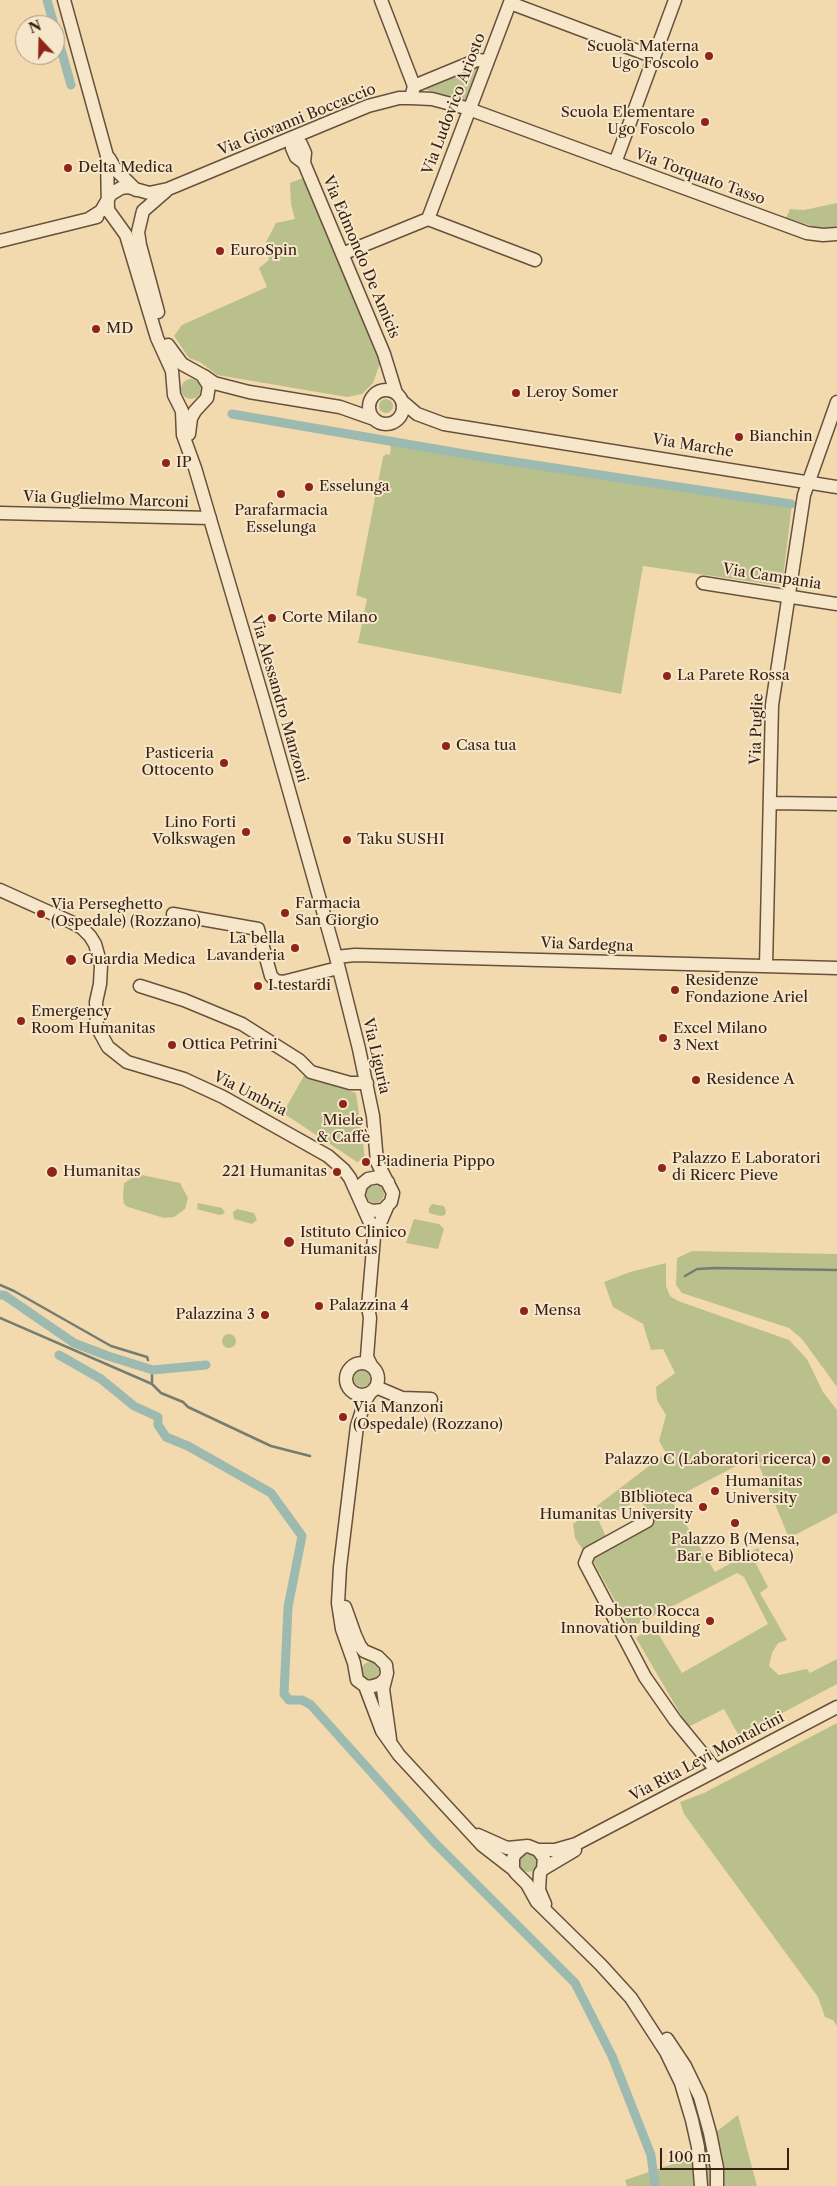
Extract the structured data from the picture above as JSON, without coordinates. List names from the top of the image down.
{
  "streets": {
    "street": [
      "Via Ludovico Ariosto",
      "Via Giovanni Boccaccio",
      "Via Torquato Tasso",
      "Via Edmondo De Amicis",
      "Via Marche",
      "Via Guglielmo Marconi",
      "Via Campania",
      "Via Alessandro Manzoni",
      "Via Puglie",
      "Via Sardegna",
      "Via Liguria",
      "Via Umbria",
      "Via Rita Levi Montalcini"
    ]
  },
  "crossings": [
    ["Via Ludovico Ariosto", "Via Giovanni Boccaccio"],
    ["Via Ludovico Ariosto", "Via Torquato Tasso"],
    ["Via Giovanni Boccaccio", "Via Torquato Tasso"],
    ["Via Giovanni Boccaccio", "Via Edmondo De Amicis"],
    ["Via Marche", "Via Puglie"],
    ["Via Guglielmo Marconi", "Via Alessandro Manzoni"],
    ["Via Campania", "Via Puglie"],
    ["Via Alessandro Manzoni", "Via Sardegna"],
    ["Via Alessandro Manzoni", "Via Liguria"],
    ["Via Puglie", "Via Sardegna"],
    ["Via Sardegna", "Via Liguria"],
    ["Via Liguria", "Via Umbria"]
  ],
  "places": [
    "Scuola Materna Ugo Foscolo",
    "Scuola Elementare Ugo Foscolo",
    "Delta Medica",
    "EuroSpin",
    "MD",
    "Leroy Somer",
    "Bianchin",
    "IP",
    "Esselunga",
    "Parafarmacia Esselunga",
    "Corte Milano",
    "La Parete Rossa",
    "Casa tua",
    "Pasticeria Ottocento",
    "Lino Forti Volkswagen",
    "Taku SUSHI",
    "Farmacia San Giorgio",
    "Via Perseghetto (Ospedale) (Rozzano)",
    "La bella Lavanderia",
    "Guardia Medica",
    "I testardi",
    "Residenze Fondazione Ariel",
    "Emergency Room Humanitas",
    "Excel Milano 3 Next",
    "Ottica Petrini",
    "Residence A",
    "Miele & Caffè",
    "Piadineria Pippo",
    "Palazzo E Laboratori di Ricerc Pieve",
    "Humanitas",
    "221 Humanitas",
    "Istituto Clinico Humanitas",
    "Palazzina 4",
    "Mensa",
    "Palazzina 3",
    "Via Manzoni (Ospedale) (Rozzano)",
    "Palazzo C (Laboratori ricerca)",
    "Humanitas University",
    "BIblioteca Humanitas University",
    "Palazzo B (Mensa, Bar e Biblioteca)",
    "Roberto Rocca Innovation building"
  ],
  "scale_bar": "100 m",
  "north": "top"
}
